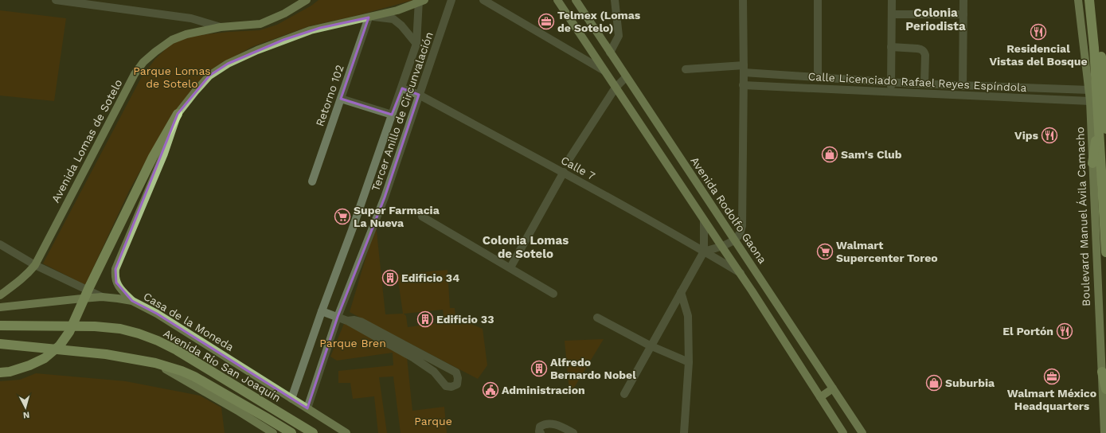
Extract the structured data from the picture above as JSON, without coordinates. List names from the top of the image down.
{
  "streets": {
    "highway": ["Boulevard Manuel Ávila Camacho", "Avenida Río San Joaquín"],
    "main road": ["Avenida Lomas de Sotelo", "Avenida Rodolfo Gaona", "Casa de la Moneda"],
    "street": [
      "Calle Licenciado Rafael Reyes Espíndola",
      "Retorno 102",
      "Tercer Anillo de Circunvalación",
      "Calle 7"
    ]
  },
  "crossings": [
    ["Tercer Anillo de Circunvalación", "Calle 7"],
    ["Tercer Anillo de Circunvalación", "Casa de la Moneda"]
  ],
  "districts": ["Colonia Periodista", "Colonia Lomas de Sotelo"],
  "parks": ["Parque Lomas de Sotelo", "Parque Bren", "Parque"],
  "places": {
    "office": ["Telmex (Lomas de Sotelo)", "Walmart México Headquarters"],
    "restaurant": ["Residencial Vistas del Bosque", "Vips", "El Portón"],
    "shop": ["Sam's Club", "Suburbia"],
    "supermarket": ["Super Farmacia La Nueva", "Walmart Supercenter Toreo"],
    "building": ["Edificio 34", "Edificio 33", "Alfredo Bernardo Nobel"],
    "public building": ["Administracion"]
  },
  "north": "bottom"
}
